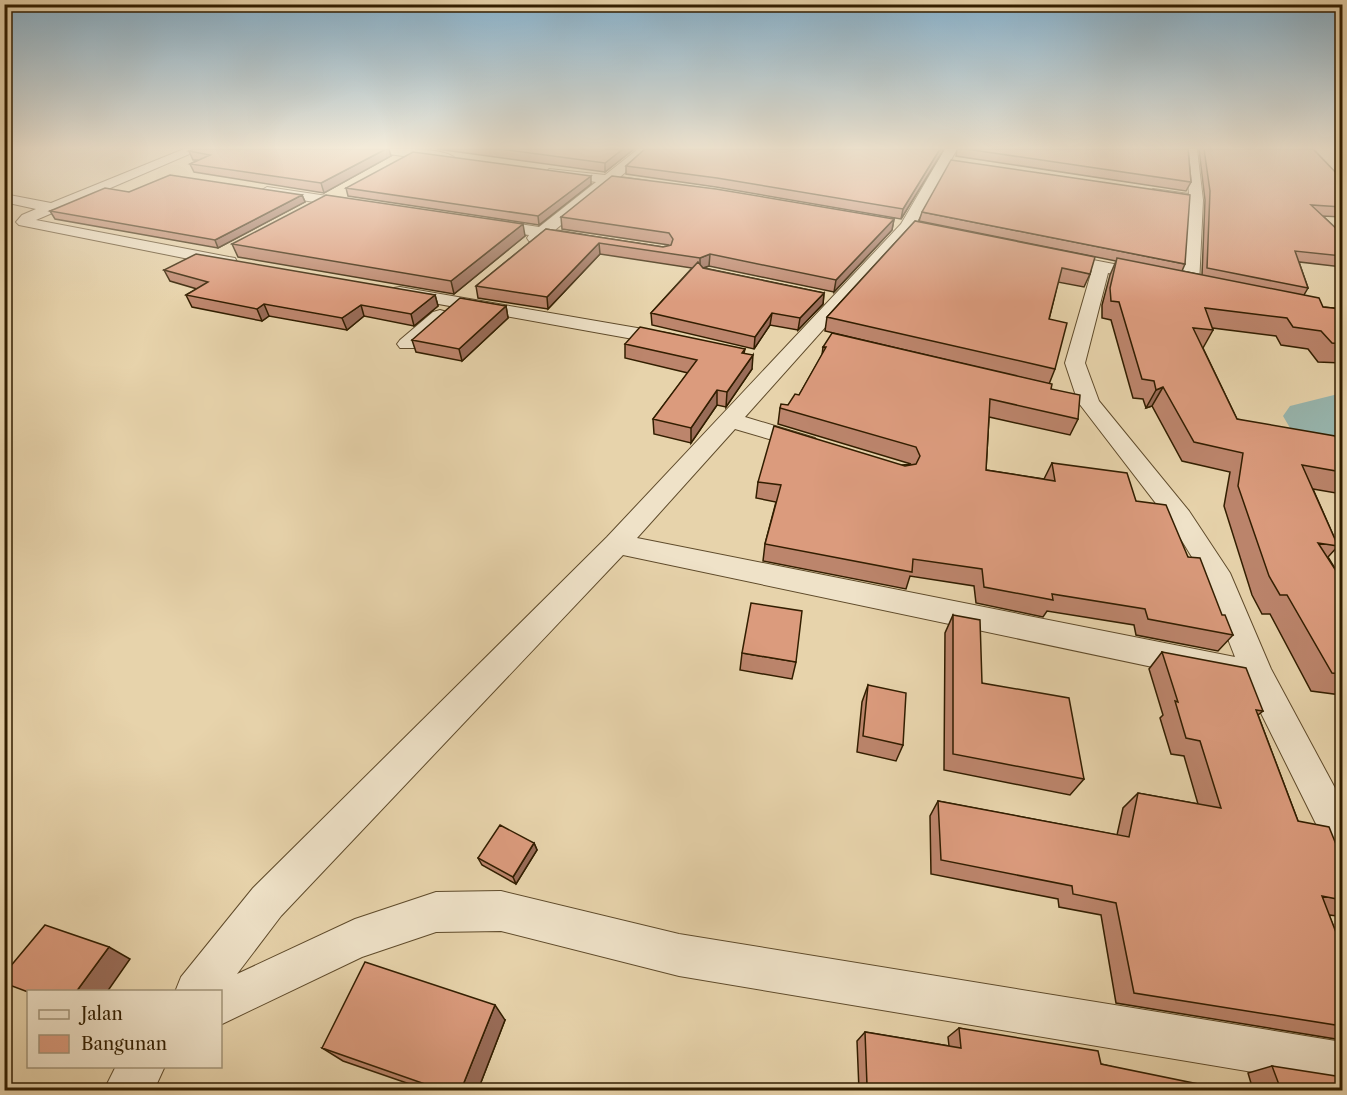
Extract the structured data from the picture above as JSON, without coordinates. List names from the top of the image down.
{
  "legend": ["Jalan", "Bangunan"]
}
